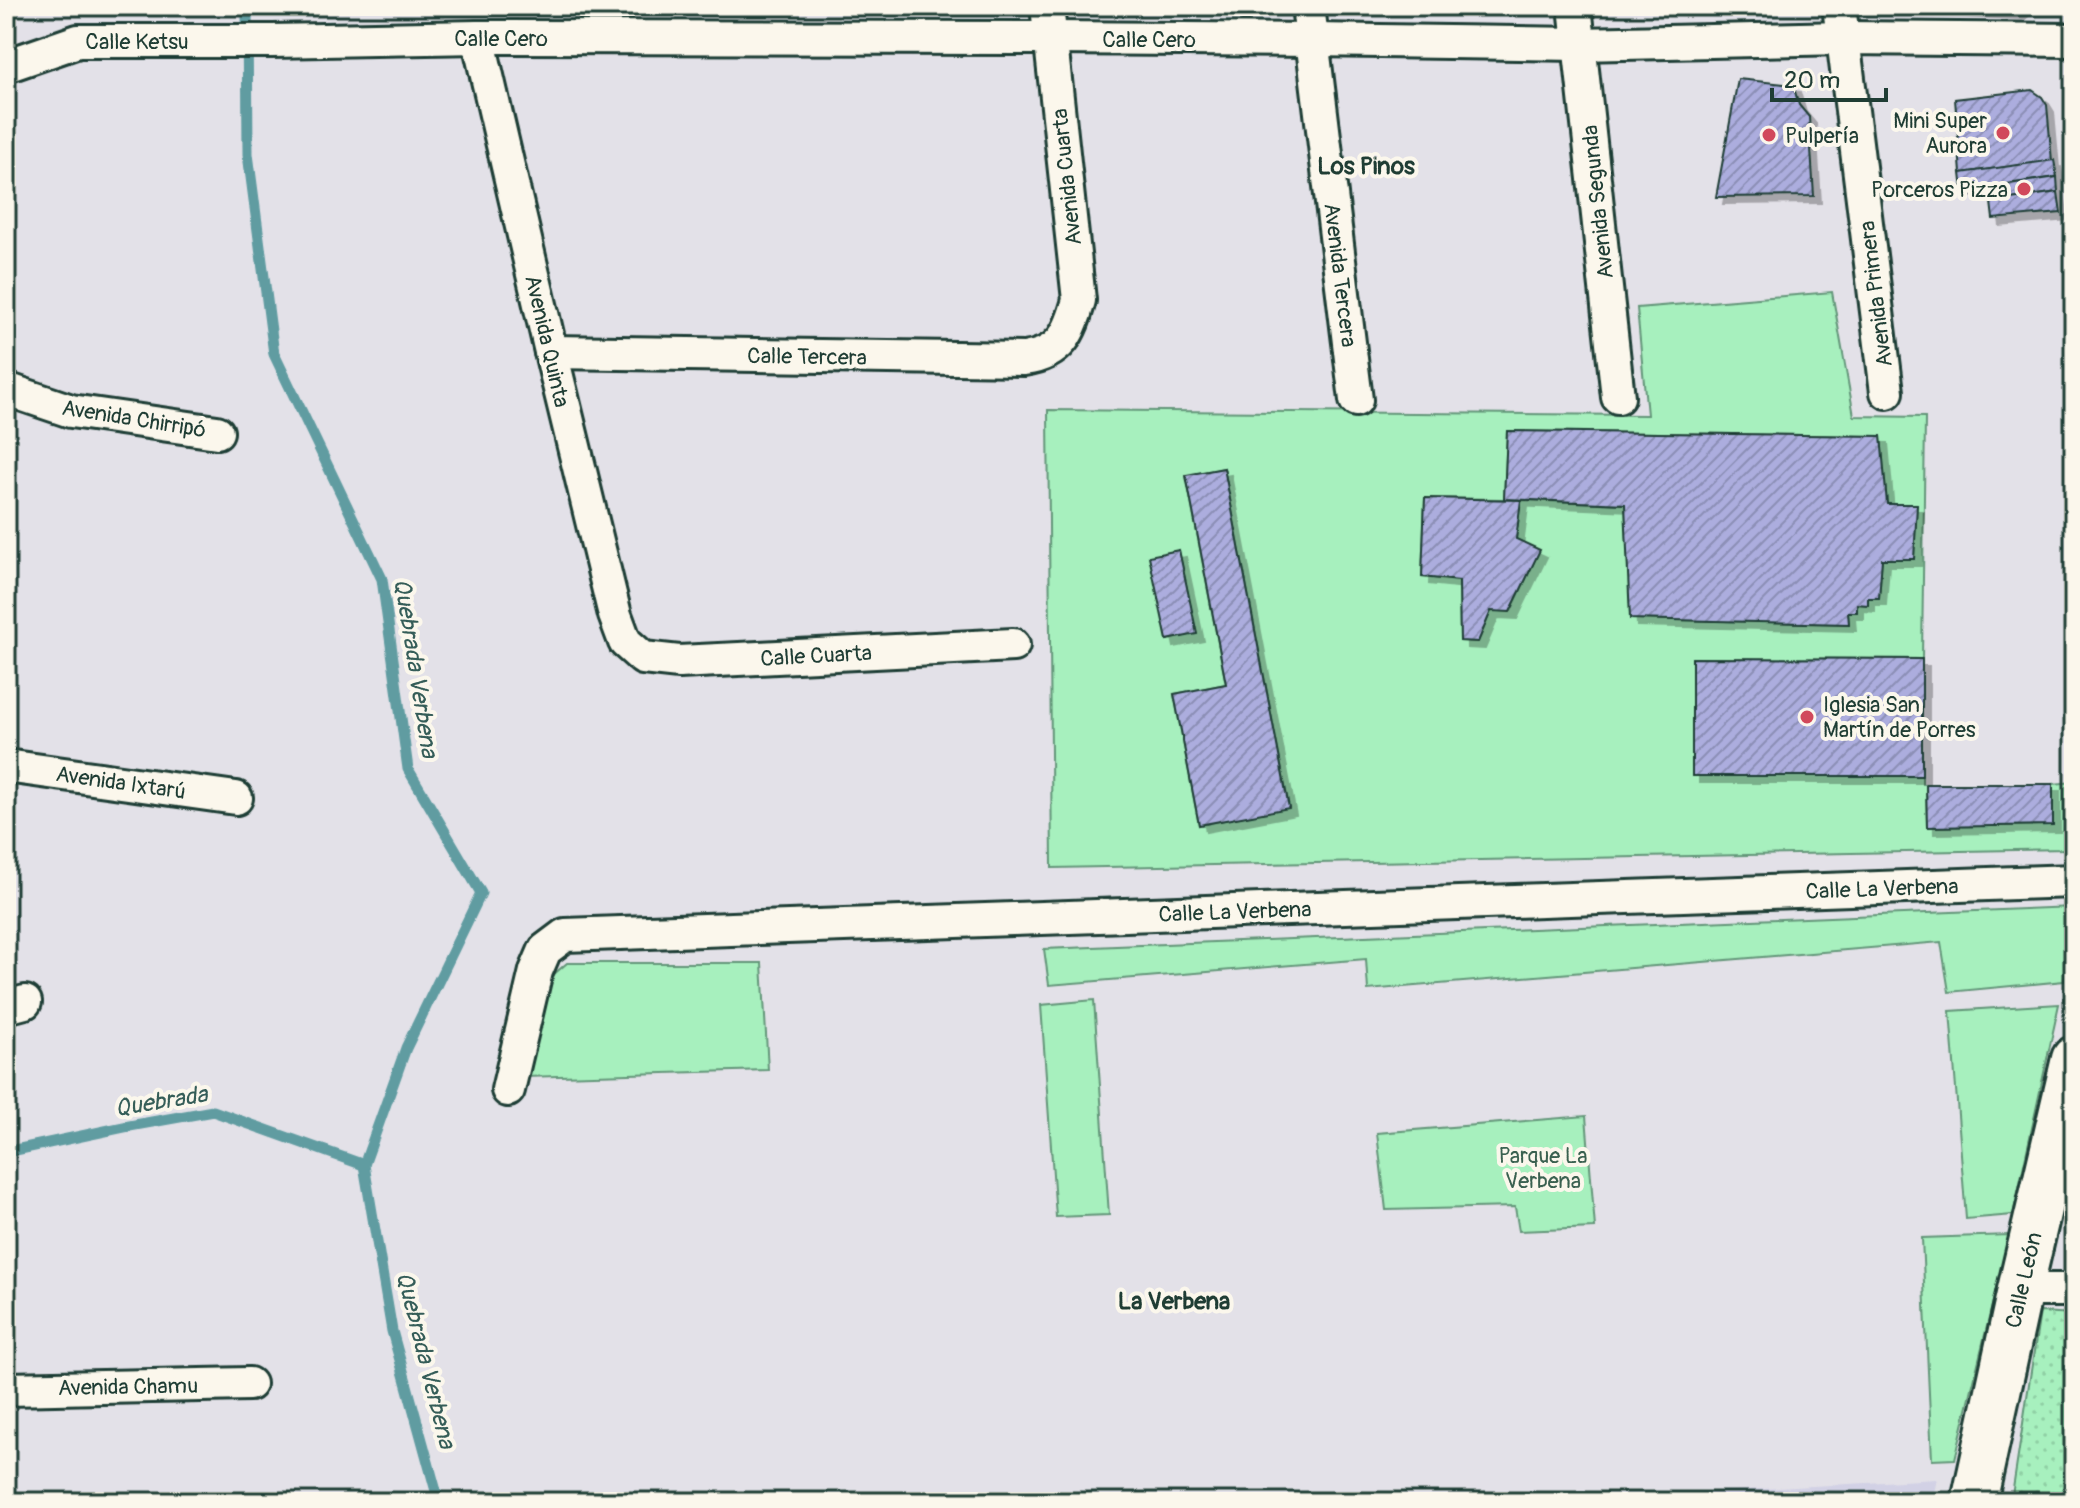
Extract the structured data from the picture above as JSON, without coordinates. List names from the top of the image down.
{
  "streets": {
    "main road": ["Calle León"],
    "street": [
      "Calle Cero",
      "Calle Ketsu",
      "Avenida Cuarta",
      "Avenida Segunda",
      "Avenida Tercera",
      "Avenida Primera",
      "Avenida Quinta",
      "Calle Tercera",
      "Avenida Chirripó",
      "Calle Cuarta",
      "Avenida Ixtarú",
      "Calle La Verbena",
      "Avenida Chamu"
    ]
  },
  "crossings": [
    ["Calle Cero", "Calle Ketsu"],
    ["Calle Cero", "Avenida Cuarta"],
    ["Calle Cero", "Avenida Segunda"],
    ["Calle Cero", "Avenida Tercera"],
    ["Calle Cero", "Avenida Primera"],
    ["Calle Cero", "Avenida Quinta"],
    ["Avenida Cuarta", "Calle Tercera"],
    ["Avenida Quinta", "Calle Tercera"],
    ["Avenida Quinta", "Calle Cuarta"]
  ],
  "districts": ["Los Pinos", "La Verbena"],
  "water": ["Quebrada Verbena", "Quebrada"],
  "parks": ["Parque La Verbena"],
  "places": [
    "Mini Super Aurora",
    "Pulpería",
    "Porceros Pizza",
    "Iglesia San Martín de Porres"
  ],
  "scale_bar": "20 m"
}
